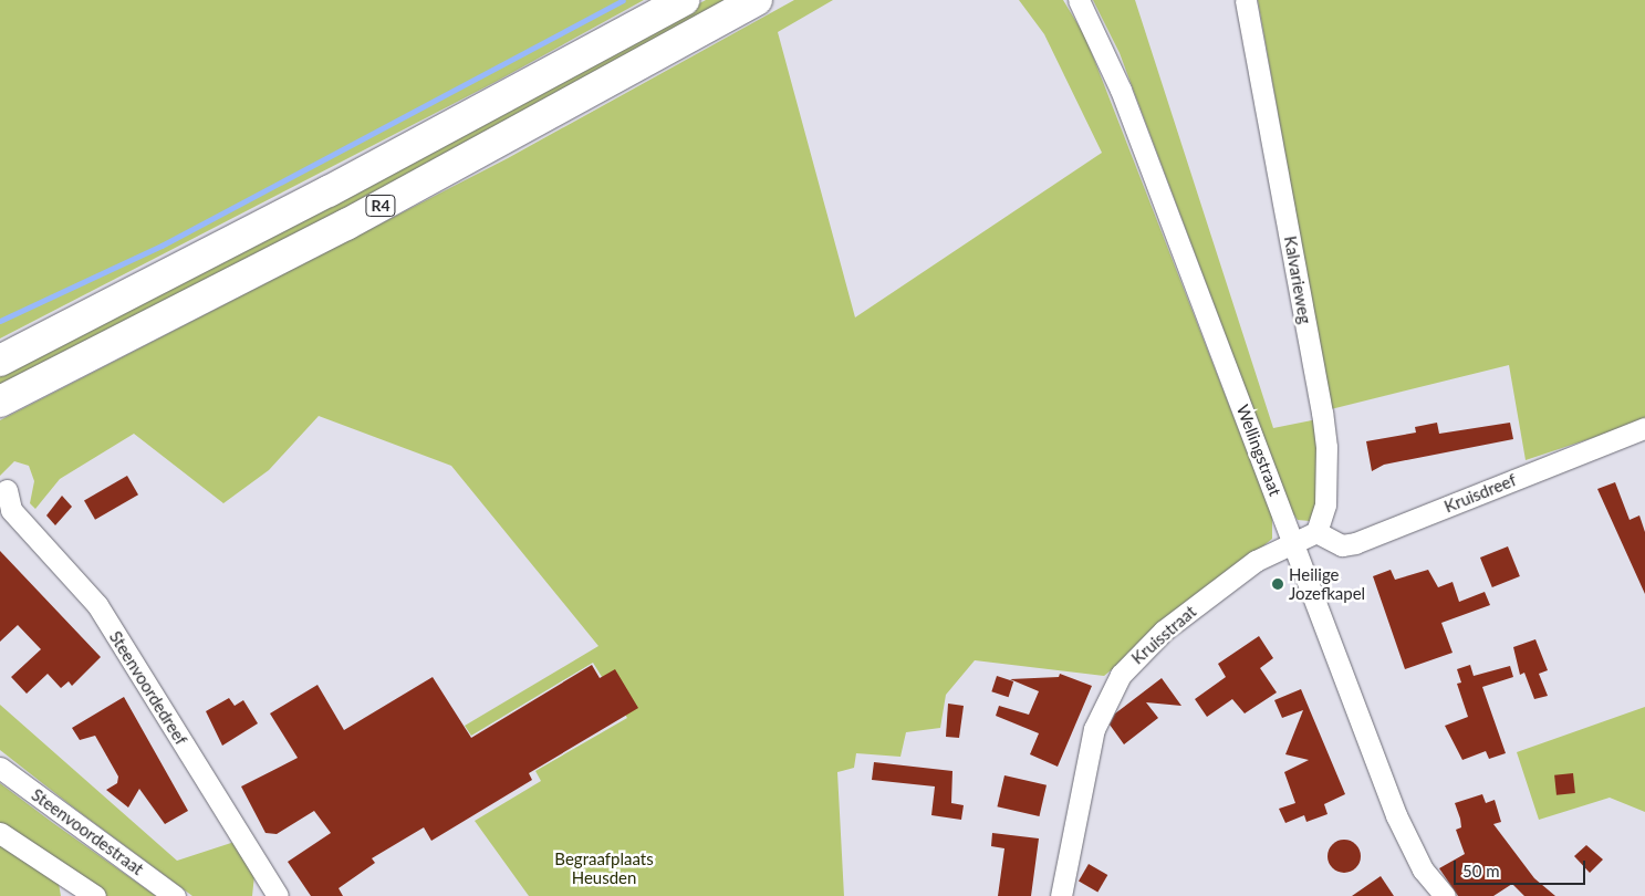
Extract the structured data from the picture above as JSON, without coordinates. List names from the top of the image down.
{
  "streets": {
    "highway": ["R4"],
    "street": [
      "Kalvarieweg",
      "Wellingstraat",
      "Kruisdreef",
      "Kruisstraat",
      "Steenvoordedreef",
      "Steenvoordestraat"
    ]
  },
  "crossings": [
    ["Kalvarieweg", "Kruisdreef"],
    ["Wellingstraat", "Kruisstraat"]
  ],
  "parks": ["Begraafplaats Heusden"],
  "places": ["Heilige Jozefkapel"],
  "scale_bar": "50 m"
}
